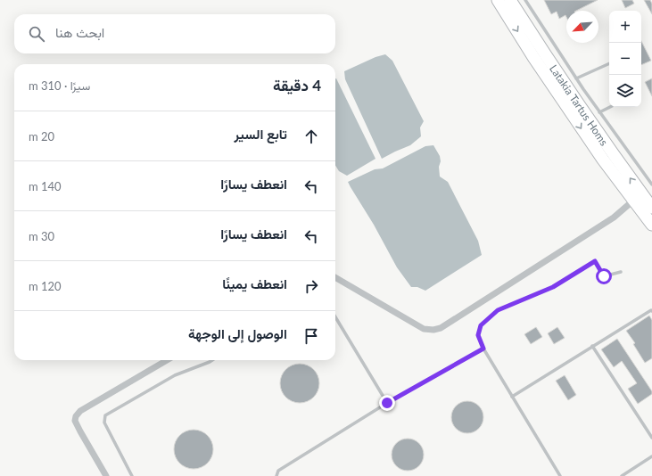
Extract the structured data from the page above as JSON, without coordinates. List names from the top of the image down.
{
  "streets": {
    "highway": ["Latakia Tartus Homs"]
  },
  "north": "bottom left",
  "page": {
    "map_buttons": ["+", "−"],
    "search": "ابحث هنا",
    "heading": ["4 دقيقة", "سيرًا · 310 m"],
    "list": [
      ["تابع السير", "20 m"],
      ["انعطف يسارًا", "140 m"],
      ["انعطف يسارًا", "30 m"],
      ["انعطف يمينًا", "120 m"],
      "الوصول إلى الوجهة"
    ]
  }
}
